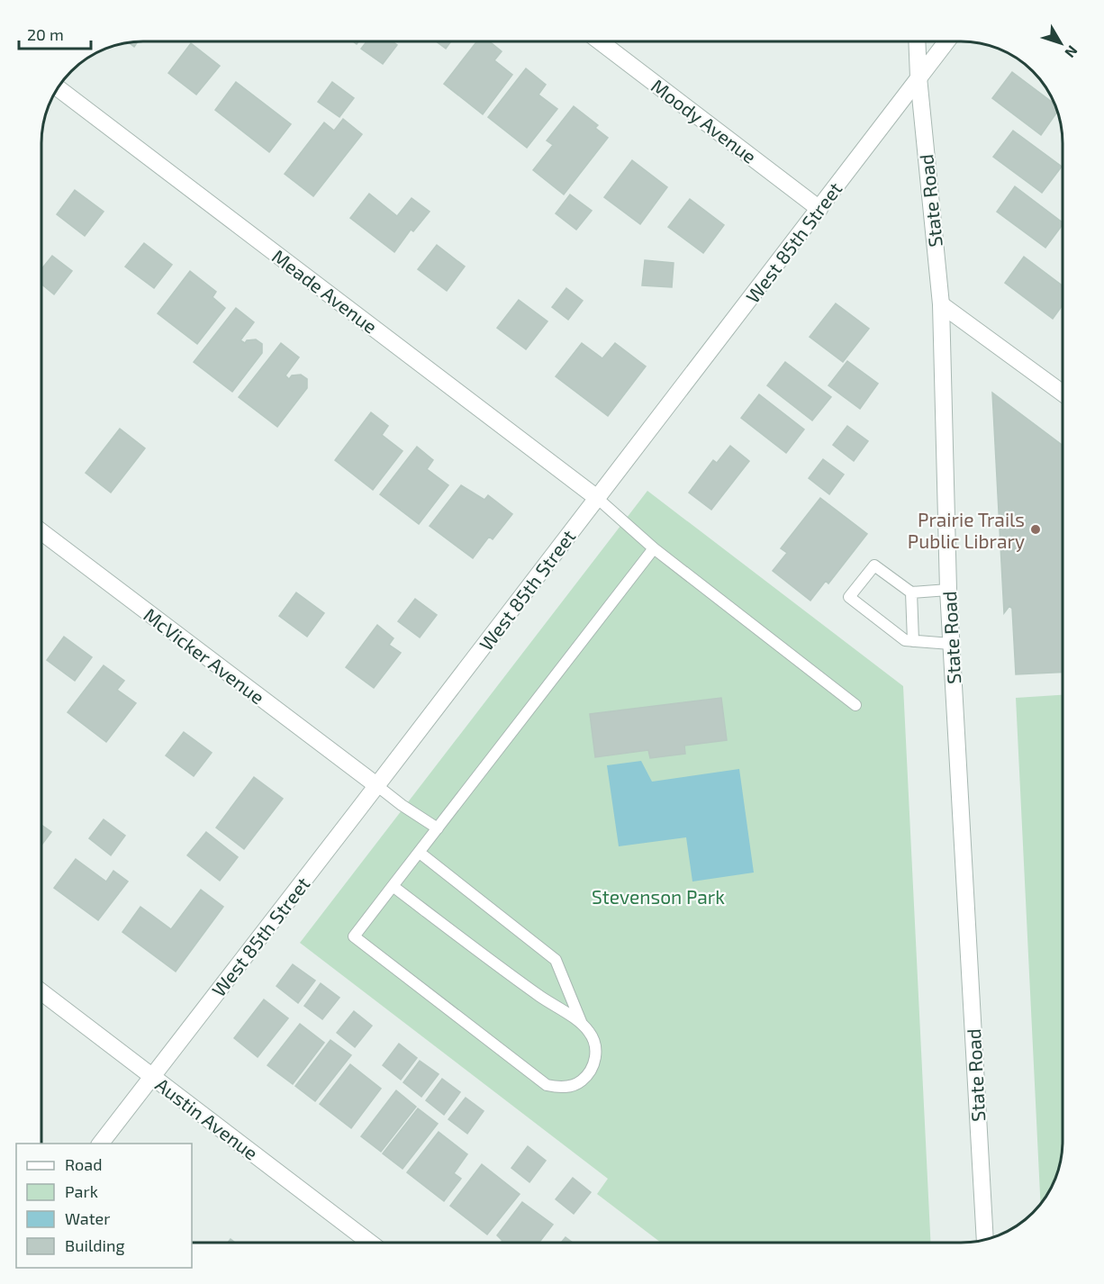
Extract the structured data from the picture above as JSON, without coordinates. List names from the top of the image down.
{
  "streets": {
    "street": [
      "Moody Avenue",
      "State Road",
      "West 85th Street",
      "Meade Avenue",
      "McVicker Avenue",
      "Austin Avenue"
    ]
  },
  "crossings": [
    ["Moody Avenue", "West 85th Street"],
    ["State Road", "West 85th Street"],
    ["West 85th Street", "Meade Avenue"],
    ["West 85th Street", "McVicker Avenue"],
    ["West 85th Street", "Austin Avenue"]
  ],
  "parks": ["Stevenson Park"],
  "places": ["Prairie Trails Public Library"],
  "legend": [
    "Road",
    "Park",
    "Water",
    "Building"
  ],
  "scale_bar": "20 m",
  "north": "bottom right"
}
